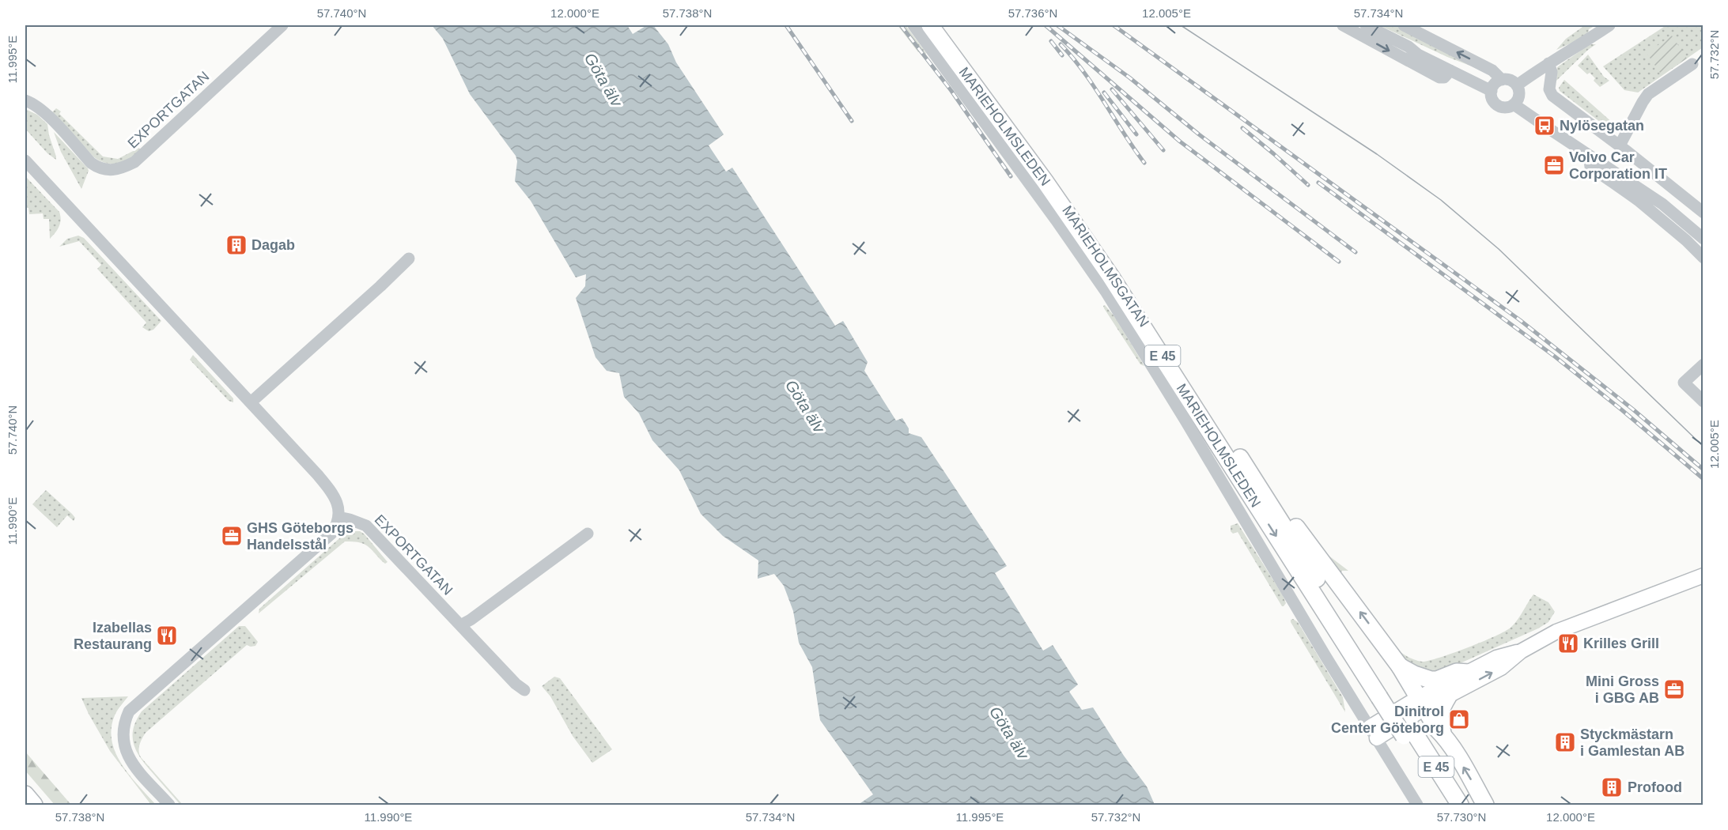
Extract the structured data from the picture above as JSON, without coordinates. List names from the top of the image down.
{
  "streets": {
    "highway": ["MARIEHOLMSLEDEN", "E 45"],
    "street": ["EXPORTGATAN", "MARIEHOLMSGATAN"]
  },
  "water": ["Göta älv"],
  "places": {
    "bus stop": ["Nylösegatan"],
    "office": ["Volvo Car Corporation IT", "GHS Göteborgs Handelsstål", "Mini Gross i GBG AB"],
    "building": ["Dagab", "Styckmästarn i Gamlestan AB", "Profood"],
    "restaurant": ["Izabellas Restaurang", "Krilles Grill"],
    "shop": ["Dinitrol Center Göteborg"]
  },
  "coordinates": [
    "57.740°N",
    "12.000°E",
    "57.738°N",
    "57.736°N",
    "12.005°E",
    "57.734°N",
    "57.732°N",
    "11.995°E",
    "11.990°E",
    "57.730°N"
  ]
}
